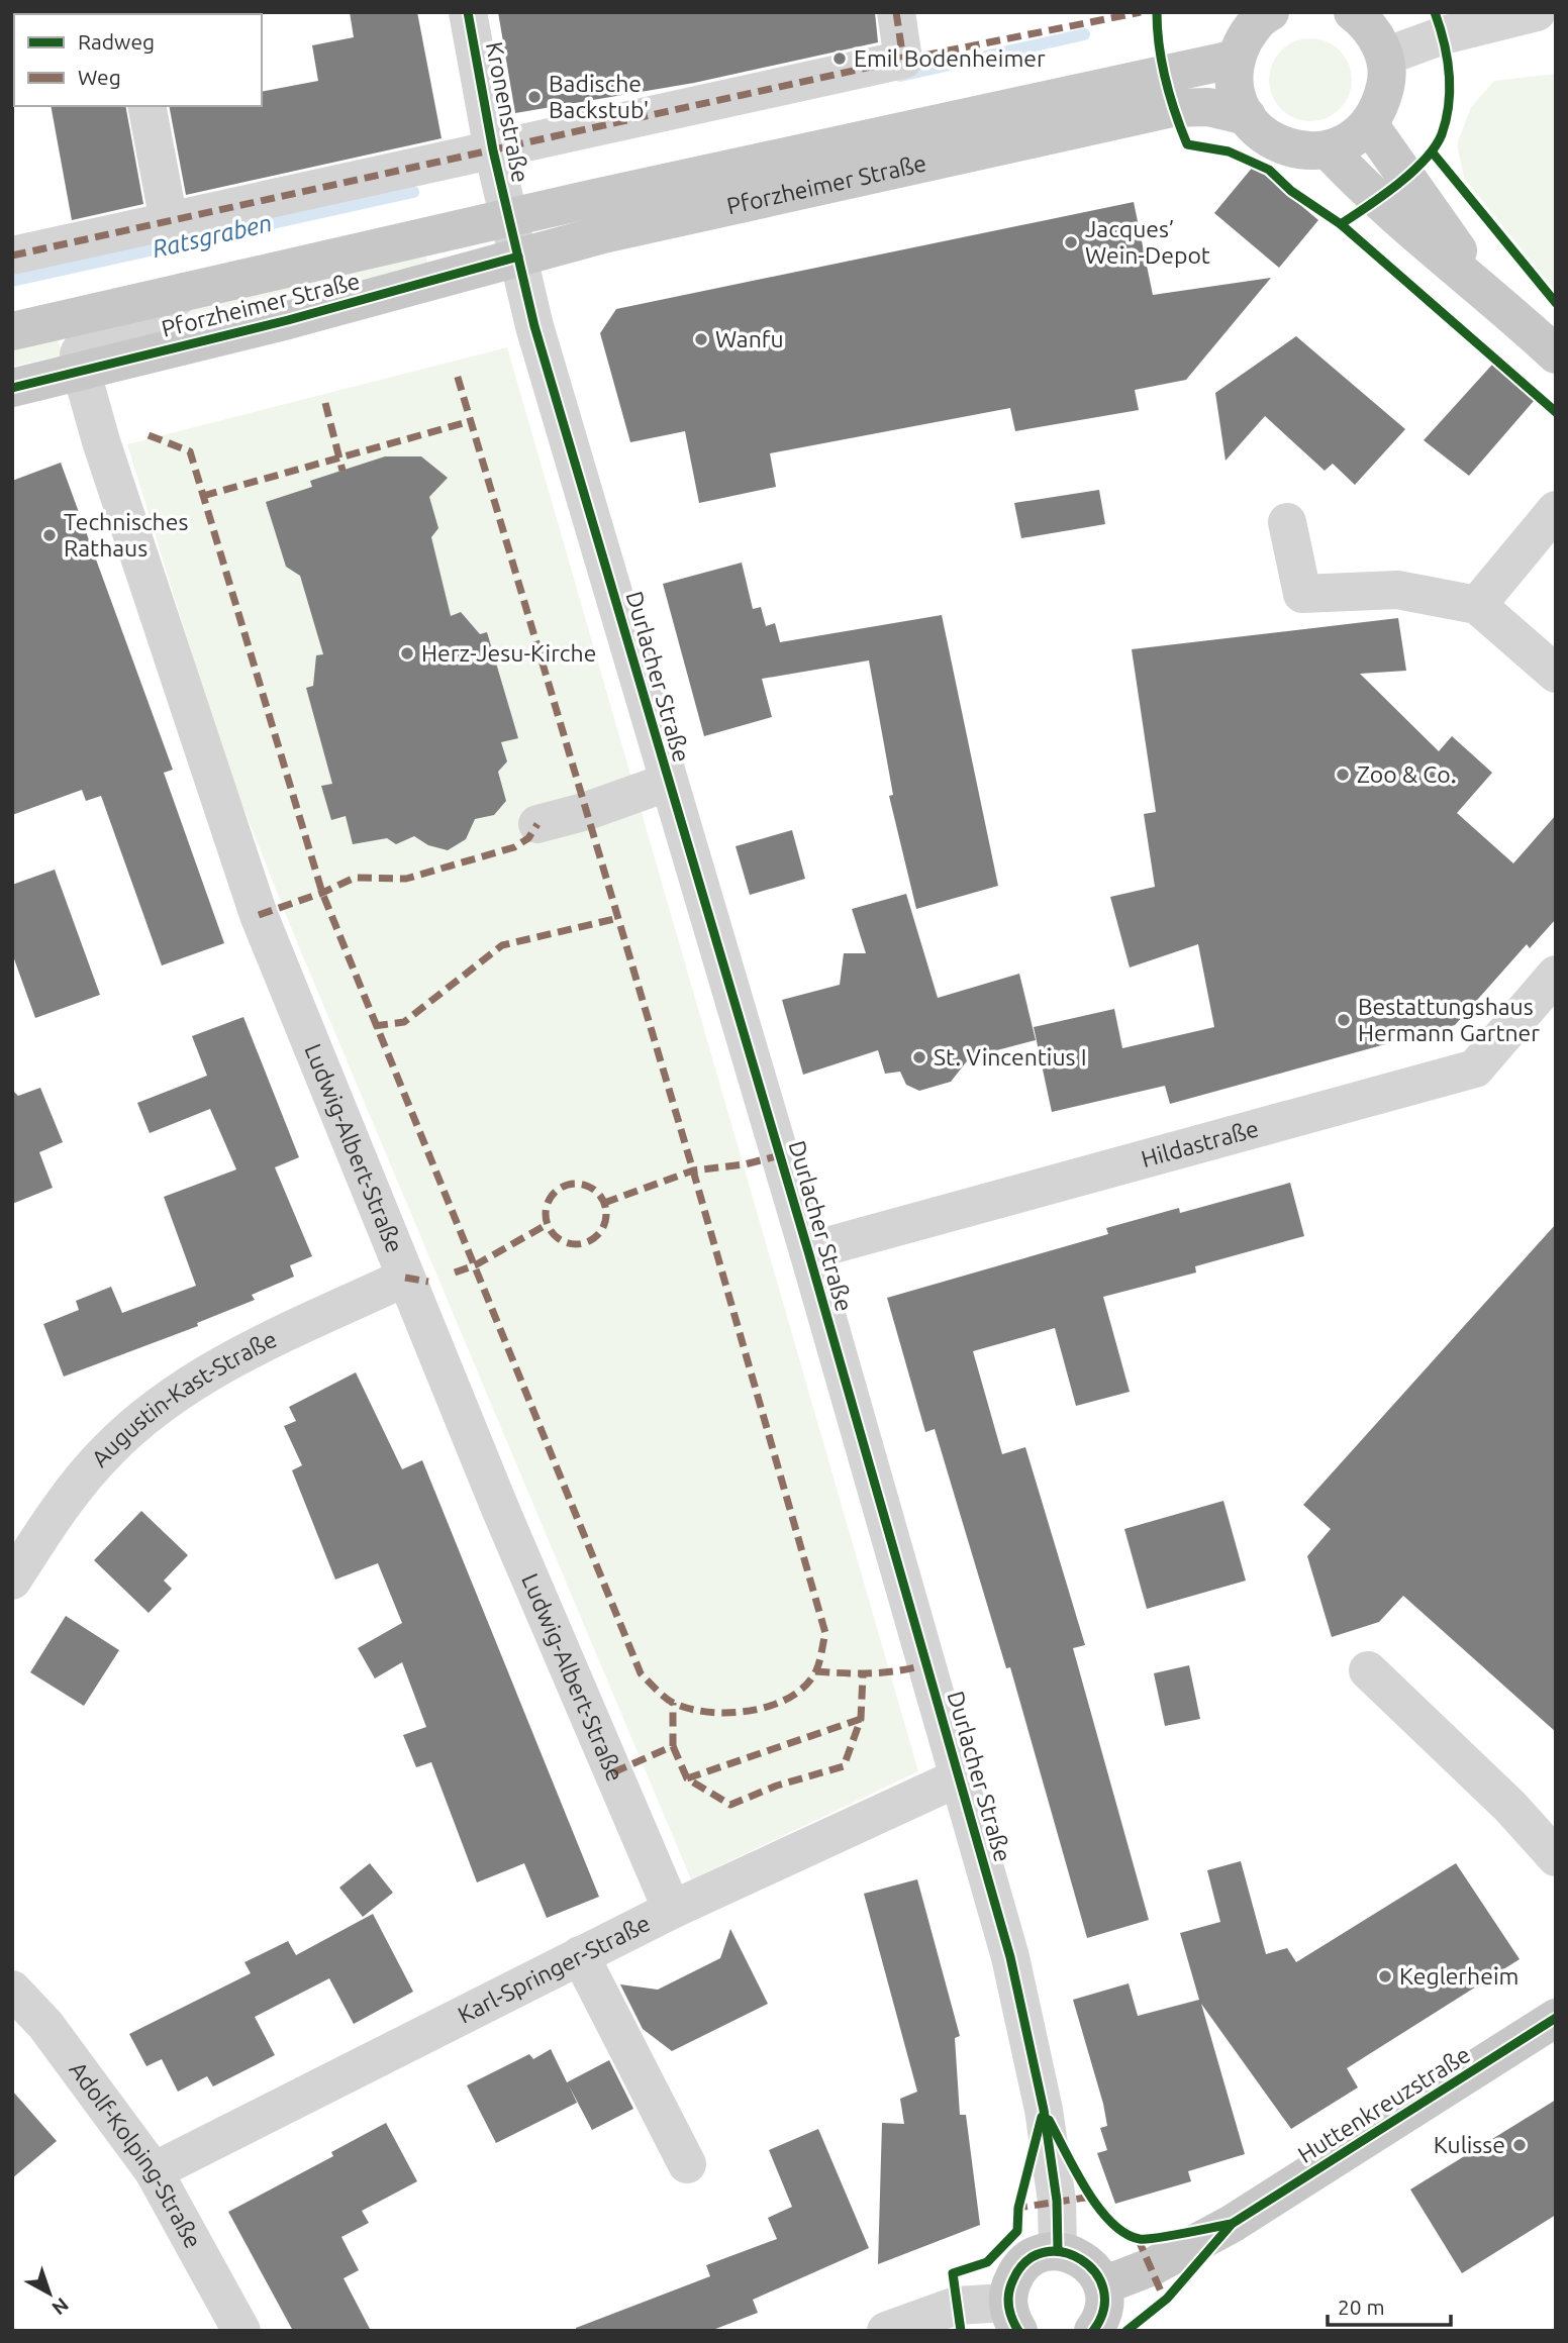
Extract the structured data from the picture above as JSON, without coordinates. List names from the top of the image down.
{
  "streets": {
    "main road": ["Pforzheimer Straße", "Huttenkreuzstraße"],
    "street": [
      "Kronenstraße",
      "Durlacher Straße",
      "Hildastraße",
      "Ludwig-Albert-Straße",
      "Augustin-Kast-Straße",
      "Karl-Springer-Straße",
      "Adolf-Kolping-Straße"
    ]
  },
  "crossings": [
    ["Kronenstraße", "Pforzheimer Straße"],
    ["Kronenstraße", "Durlacher Straße"],
    ["Pforzheimer Straße", "Durlacher Straße"],
    ["Pforzheimer Straße", "Ludwig-Albert-Straße"],
    ["Durlacher Straße", "Hildastraße"],
    ["Durlacher Straße", "Karl-Springer-Straße"],
    ["Ludwig-Albert-Straße", "Augustin-Kast-Straße"],
    ["Ludwig-Albert-Straße", "Karl-Springer-Straße"],
    ["Karl-Springer-Straße", "Adolf-Kolping-Straße"]
  ],
  "water": ["Ratsgraben"],
  "places": [
    "Emil Bodenheimer",
    "Badische Backstub'",
    "Jacques’ Wein-Depot",
    "Wanfu",
    "Technisches Rathaus",
    "Herz-Jesu-Kirche",
    "Zoo & Co.",
    "Bestattungshaus Hermann Gartner",
    "St. Vincentius I",
    "Keglerheim",
    "Kulisse"
  ],
  "legend": ["Radweg", "Weg"],
  "scale_bar": "20 m",
  "north": "bottom right"
}
